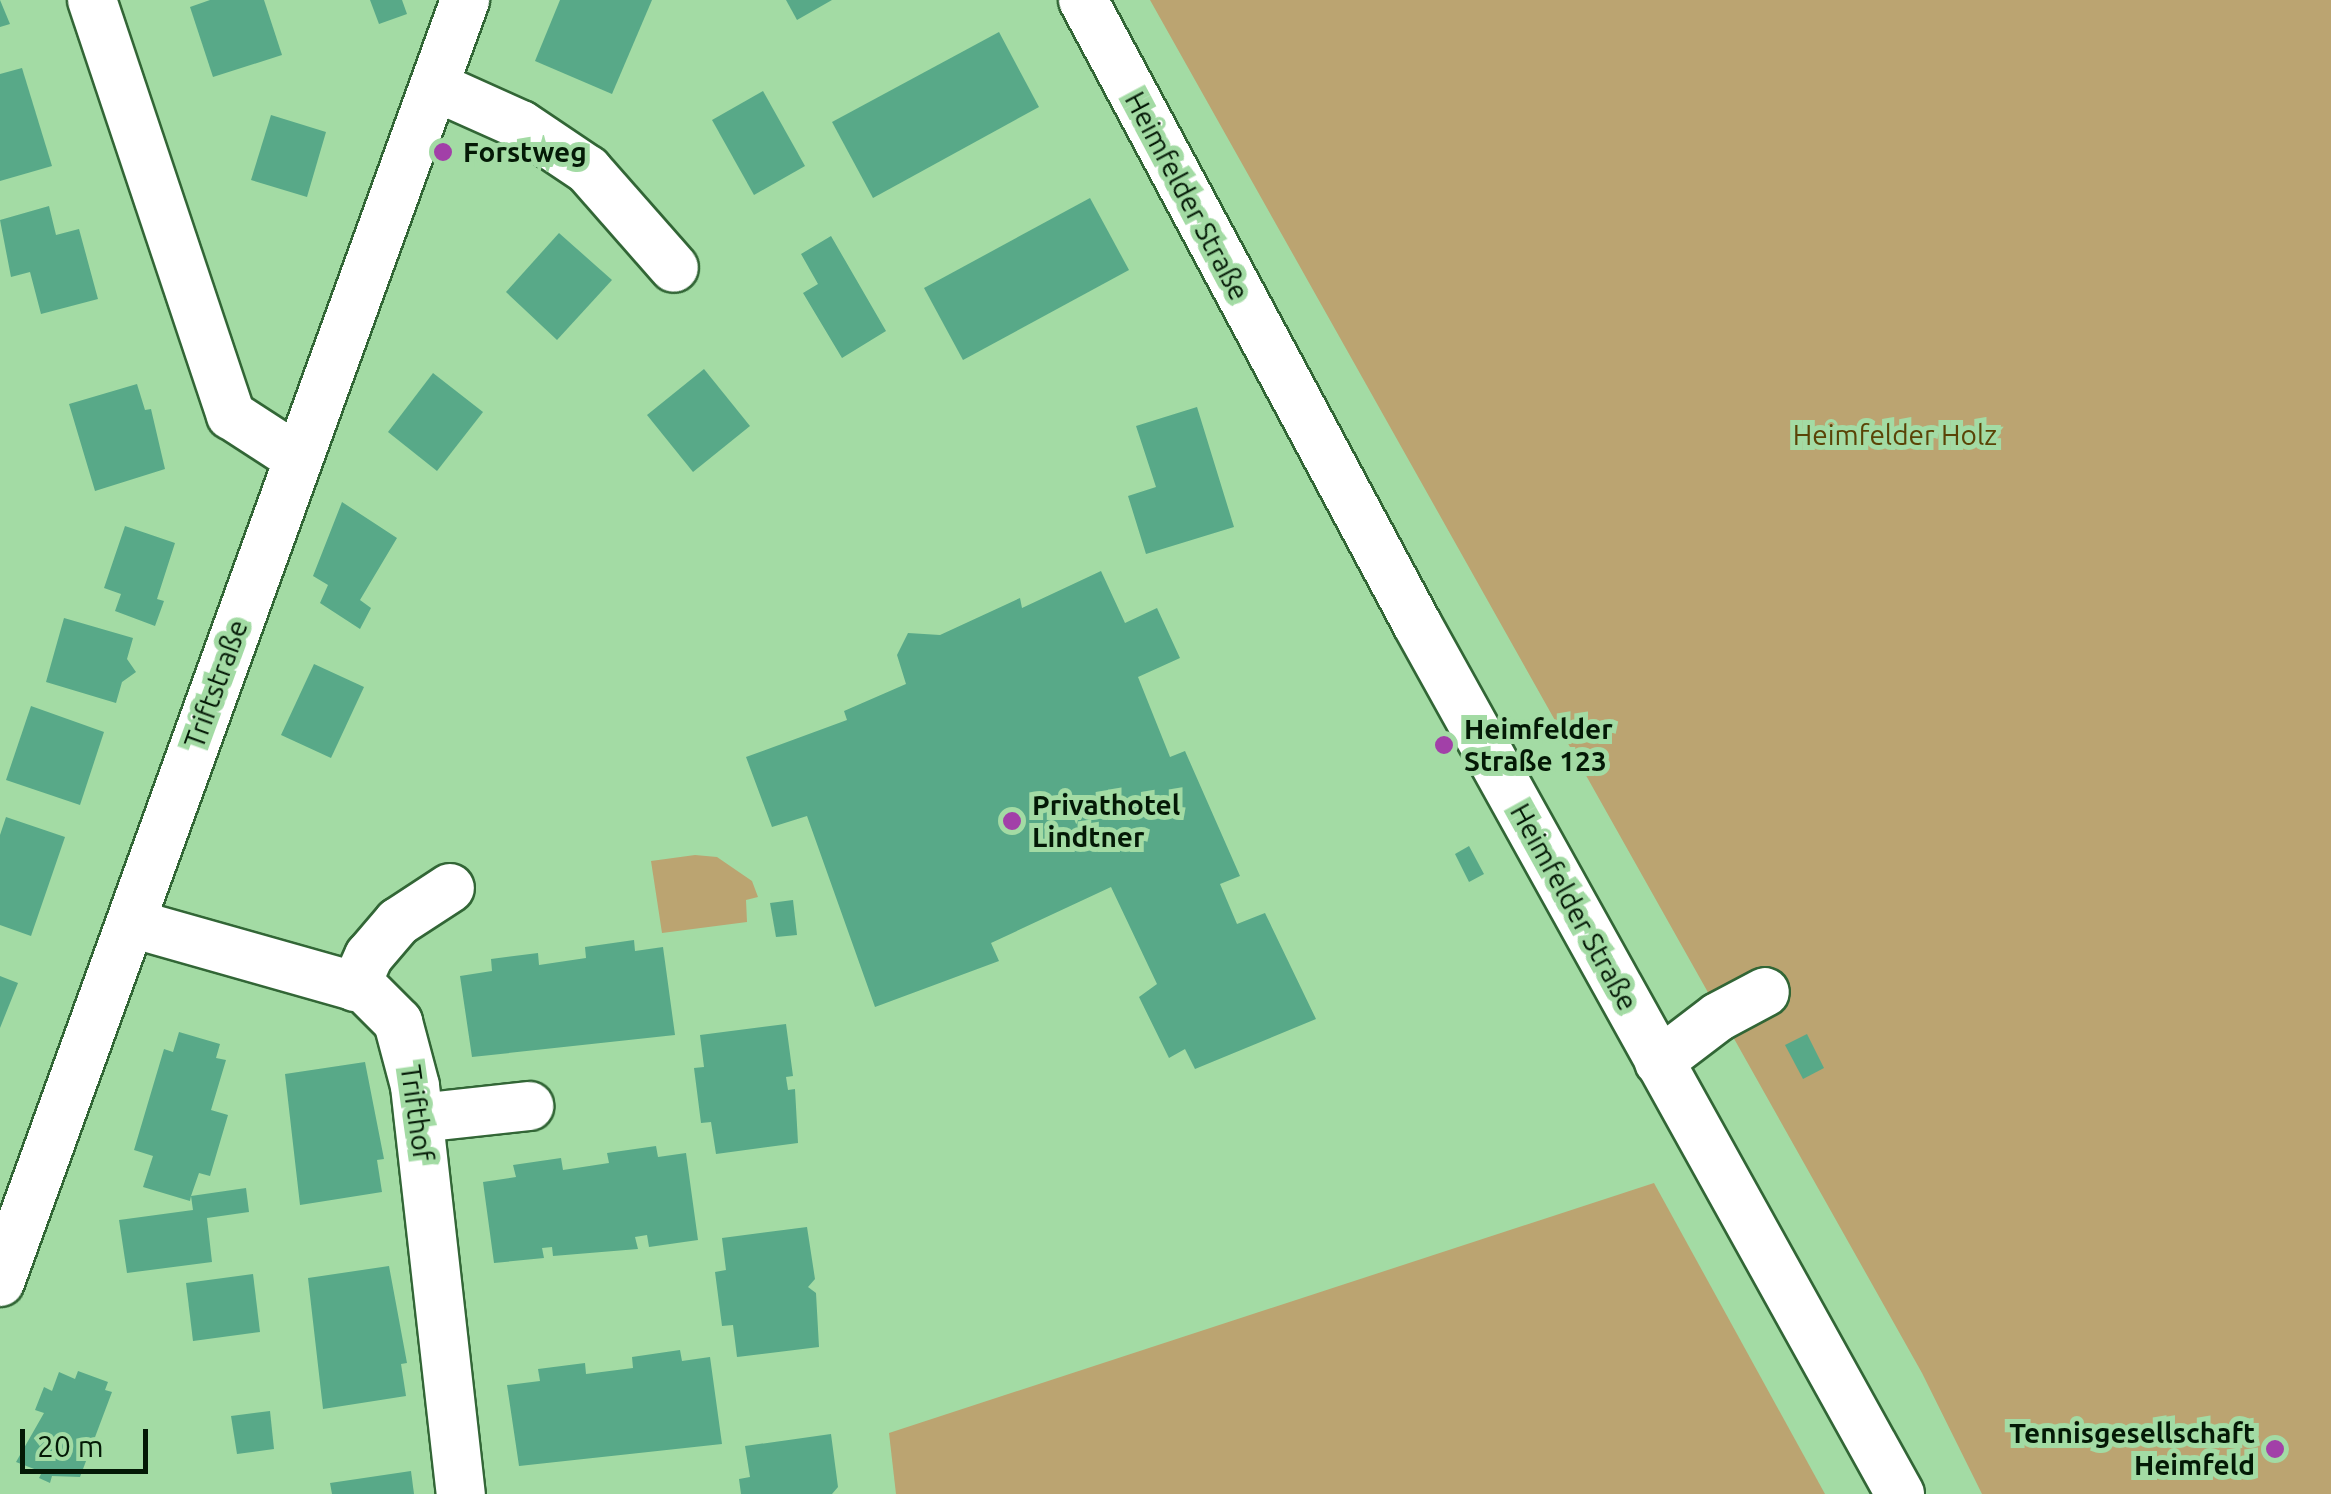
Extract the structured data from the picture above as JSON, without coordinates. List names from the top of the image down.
{
  "streets": {
    "street": ["Heimfelder Straße", "Triftstraße", "Trifthof"]
  },
  "crossings": [
    ["Triftstraße", "Trifthof"]
  ],
  "parks": ["Heimfelder Holz"],
  "places": [
    "Forstweg",
    "Heimfelder Straße 123",
    "Privathotel Lindtner",
    "Tennisgesellschaft Heimfeld"
  ],
  "scale_bar": "20 m"
}
